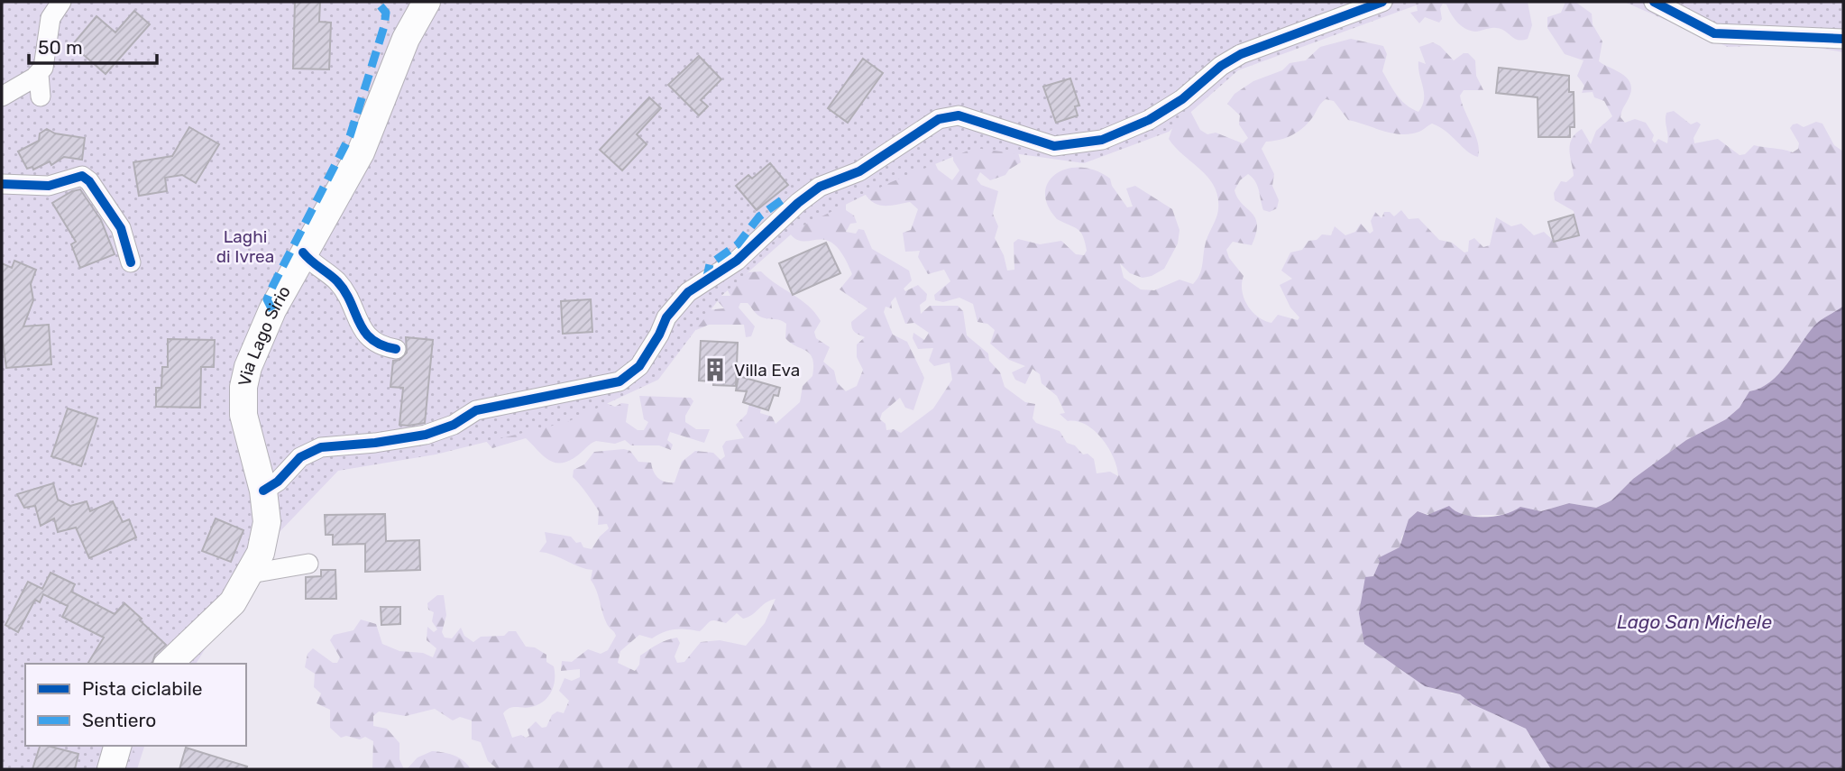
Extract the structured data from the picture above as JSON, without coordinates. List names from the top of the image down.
{
  "streets": {
    "main road": ["Via Lago Sirio"]
  },
  "water": ["Lago San Michele"],
  "parks": ["Laghi di Ivrea"],
  "places": {
    "building": ["Villa Eva"]
  },
  "legend": ["Pista ciclabile", "Sentiero"],
  "scale_bar": "50 m"
}
